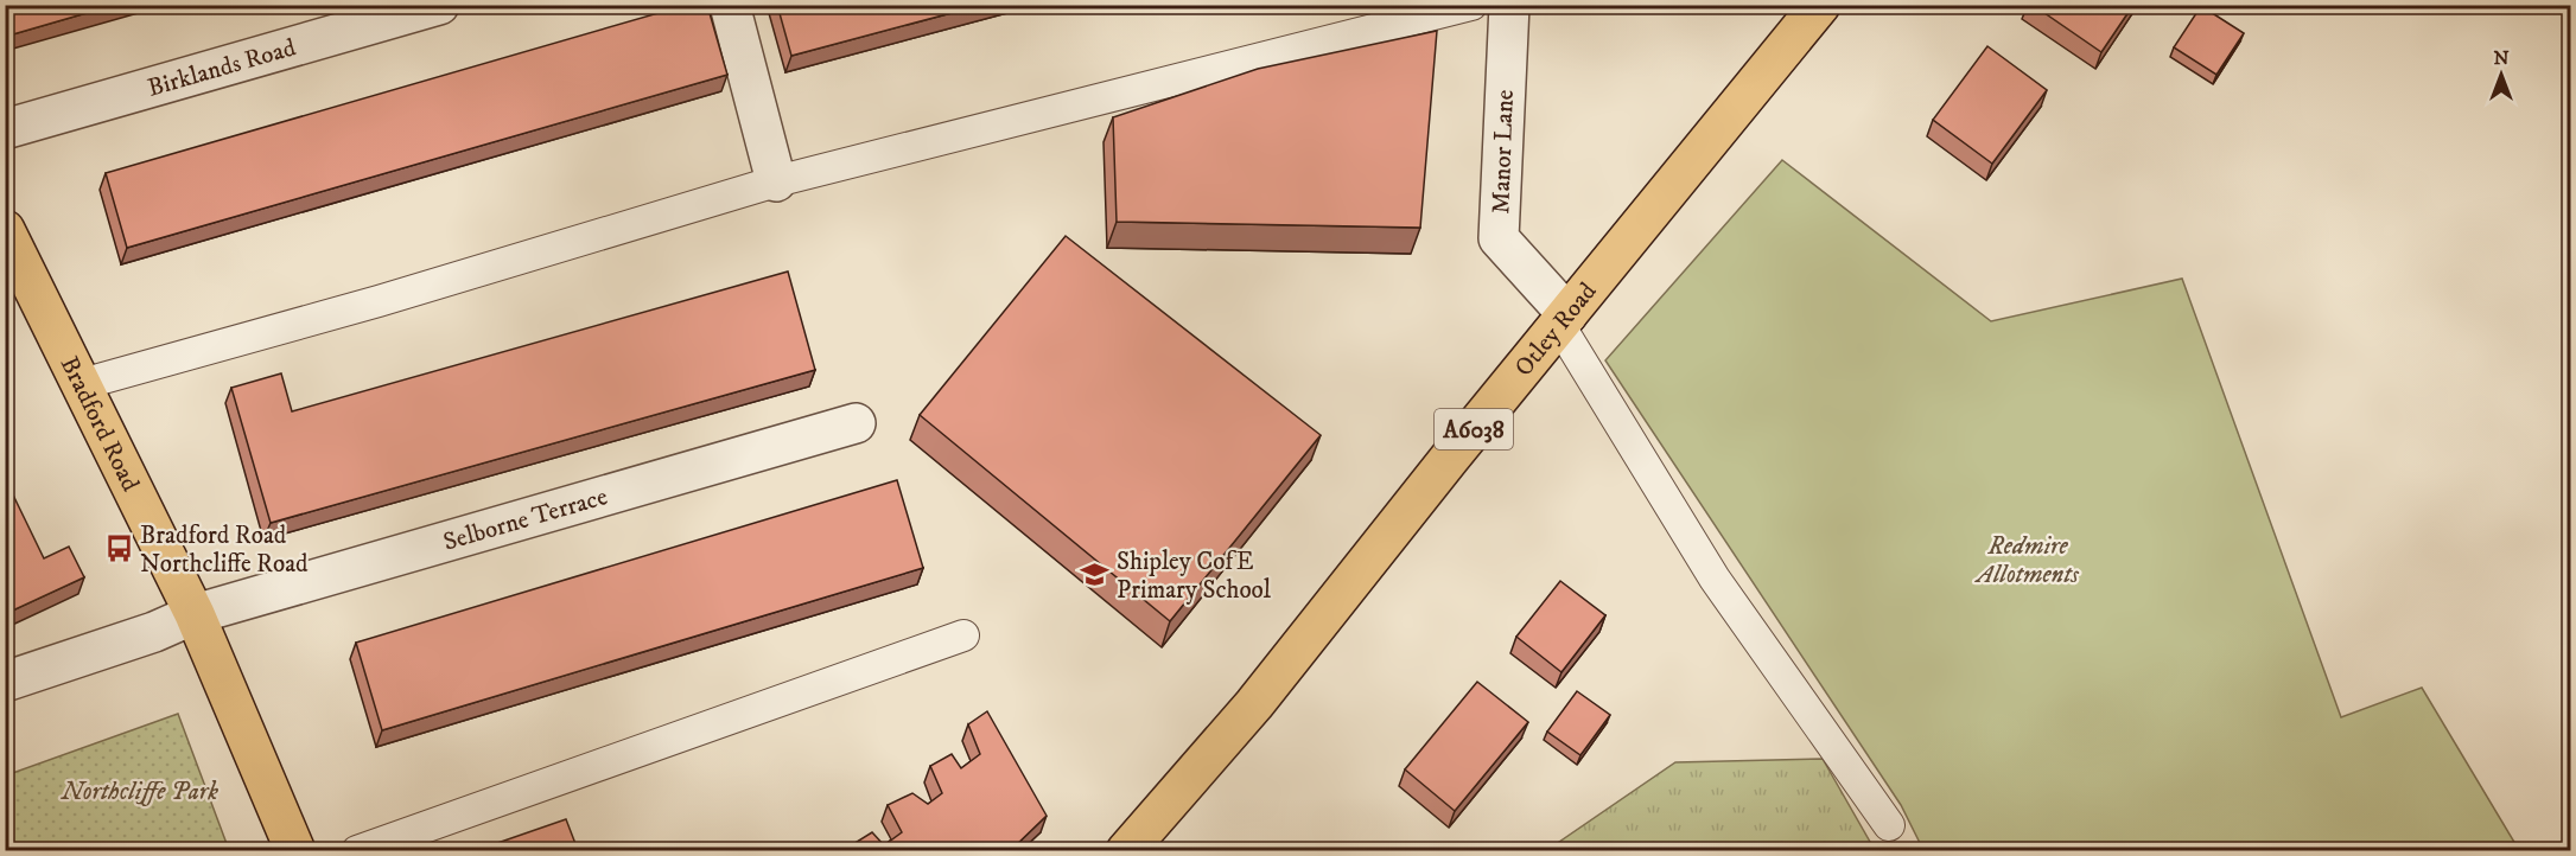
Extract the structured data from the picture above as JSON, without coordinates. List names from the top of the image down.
{
  "streets": {
    "main road": ["Otley Road", "Bradford Road", "A6038"],
    "street": ["Birklands Road", "Manor Lane", "Selborne Terrace"]
  },
  "crossings": [
    ["Manor Lane", "Otley Road"],
    ["Bradford Road", "Selborne Terrace"]
  ],
  "parks": ["Redmire Allotments", "Northcliffe Park"],
  "places": {
    "bus stop": ["Bradford Road Northcliffe Road"],
    "school or university": ["Shipley CofE Primary School"]
  },
  "north": "top"
}
